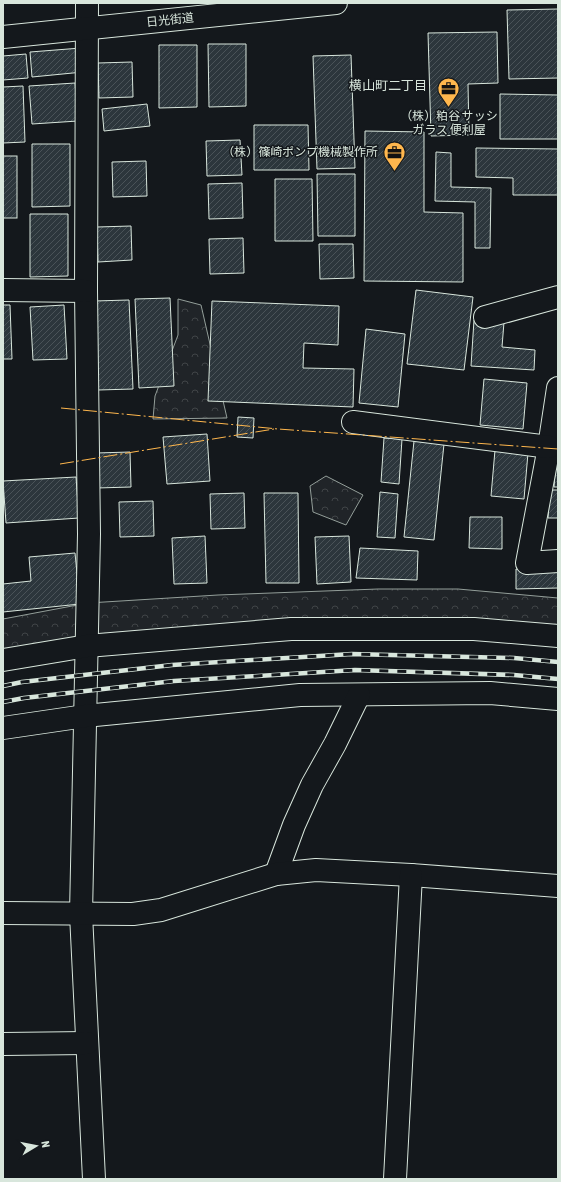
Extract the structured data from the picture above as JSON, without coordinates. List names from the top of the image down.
{
  "streets": {
    "street": ["日光街道"]
  },
  "districts": ["横山町二丁目"],
  "places": {
    "office": ["（株）粕谷 サッシ ガラス 便利屋", "（株）篠崎ポンプ機械製作所"]
  },
  "north": "right"
}
